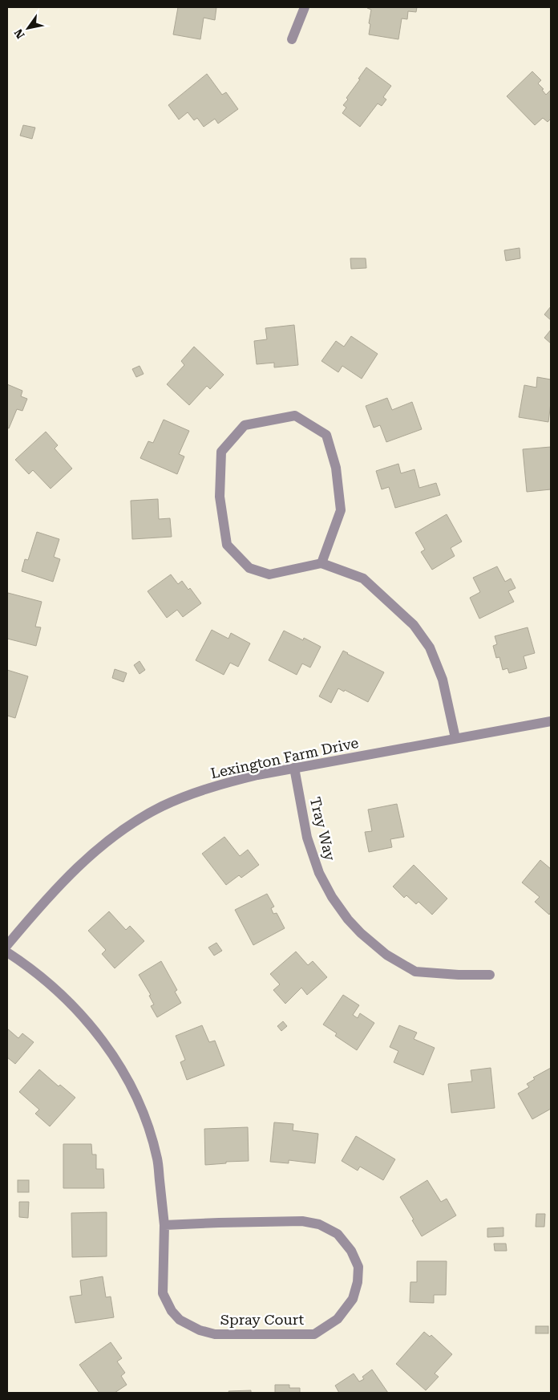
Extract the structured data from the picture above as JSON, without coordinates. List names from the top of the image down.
{
  "streets": {
    "street": ["Lexington Farm Drive", "Tray Way", "Spray Court"]
  },
  "crossings": [
    ["Lexington Farm Drive", "Tray Way"]
  ],
  "north": "bottom left"
}
